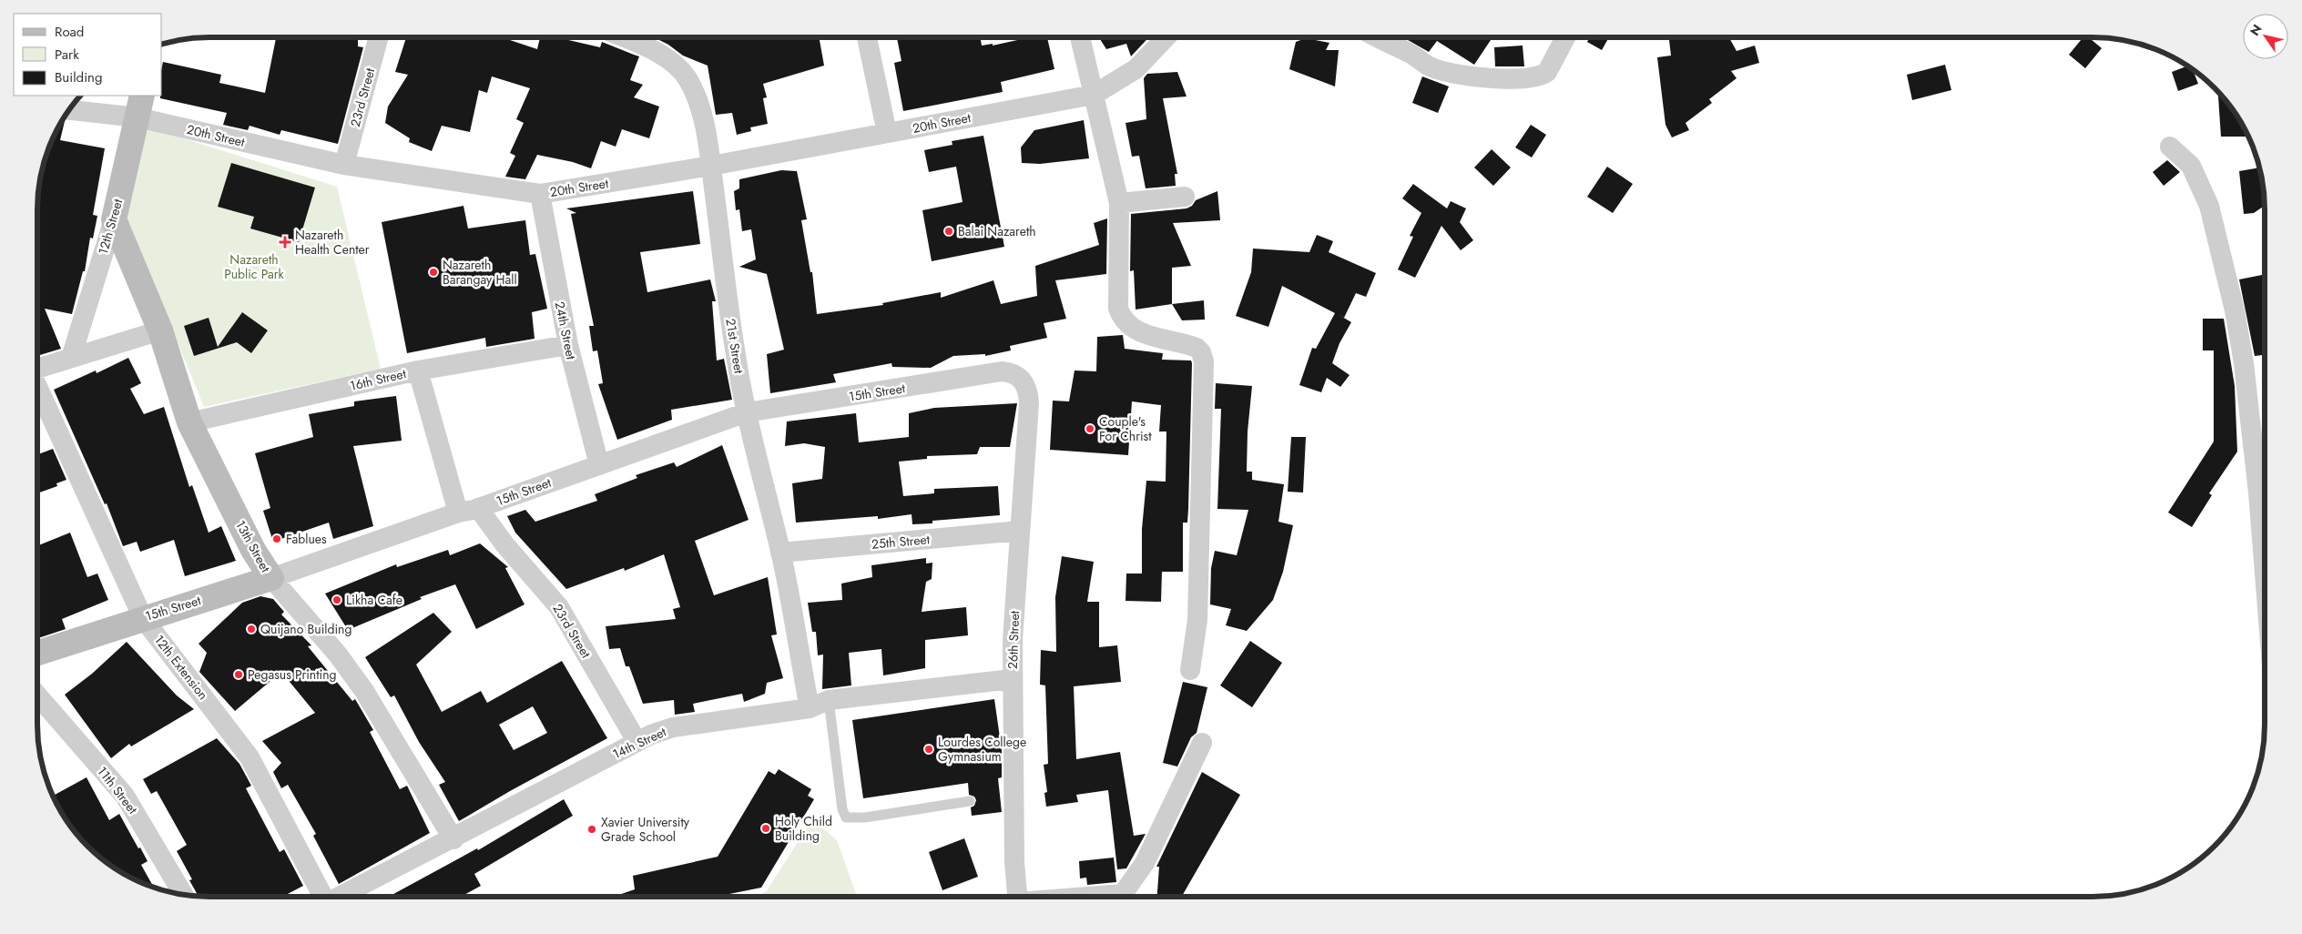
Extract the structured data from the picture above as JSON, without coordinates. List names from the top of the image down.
{
  "streets": {
    "street": [
      "23rd Street",
      "20th Street",
      "12th Street",
      "24th Street",
      "21st Street",
      "16th Street",
      "15th Street",
      "25th Street",
      "13th Street",
      "26th Street",
      "12th Extension",
      "14th Street",
      "11th Street"
    ]
  },
  "crossings": [
    ["23rd Street", "20th Street"],
    ["23rd Street", "15th Street"],
    ["23rd Street", "14th Street"],
    ["20th Street", "12th Street"],
    ["20th Street", "24th Street"],
    ["20th Street", "21st Street"],
    ["12th Street", "13th Street"],
    ["24th Street", "16th Street"],
    ["24th Street", "15th Street"],
    ["21st Street", "15th Street"],
    ["21st Street", "25th Street"],
    ["21st Street", "14th Street"],
    ["16th Street", "13th Street"],
    ["15th Street", "13th Street"],
    ["15th Street", "26th Street"],
    ["15th Street", "12th Extension"],
    ["25th Street", "26th Street"],
    ["13th Street", "14th Street"],
    ["26th Street", "14th Street"]
  ],
  "parks": ["Nazareth Public Park"],
  "places": {
    "other": [
      "Balai Nazareth",
      "Nazareth Barangay Hall",
      "Couple's For Christ",
      "Fablues",
      "Likha Cafe",
      "Quijano Building",
      "Pegasus Printing",
      "Lourdes College Gymnasium",
      "Holy Child Building",
      "Xavier University Grade School"
    ],
    "health": ["Nazareth Health Center"]
  },
  "legend": ["Road", "Park", "Building"],
  "north": "top left"
}
